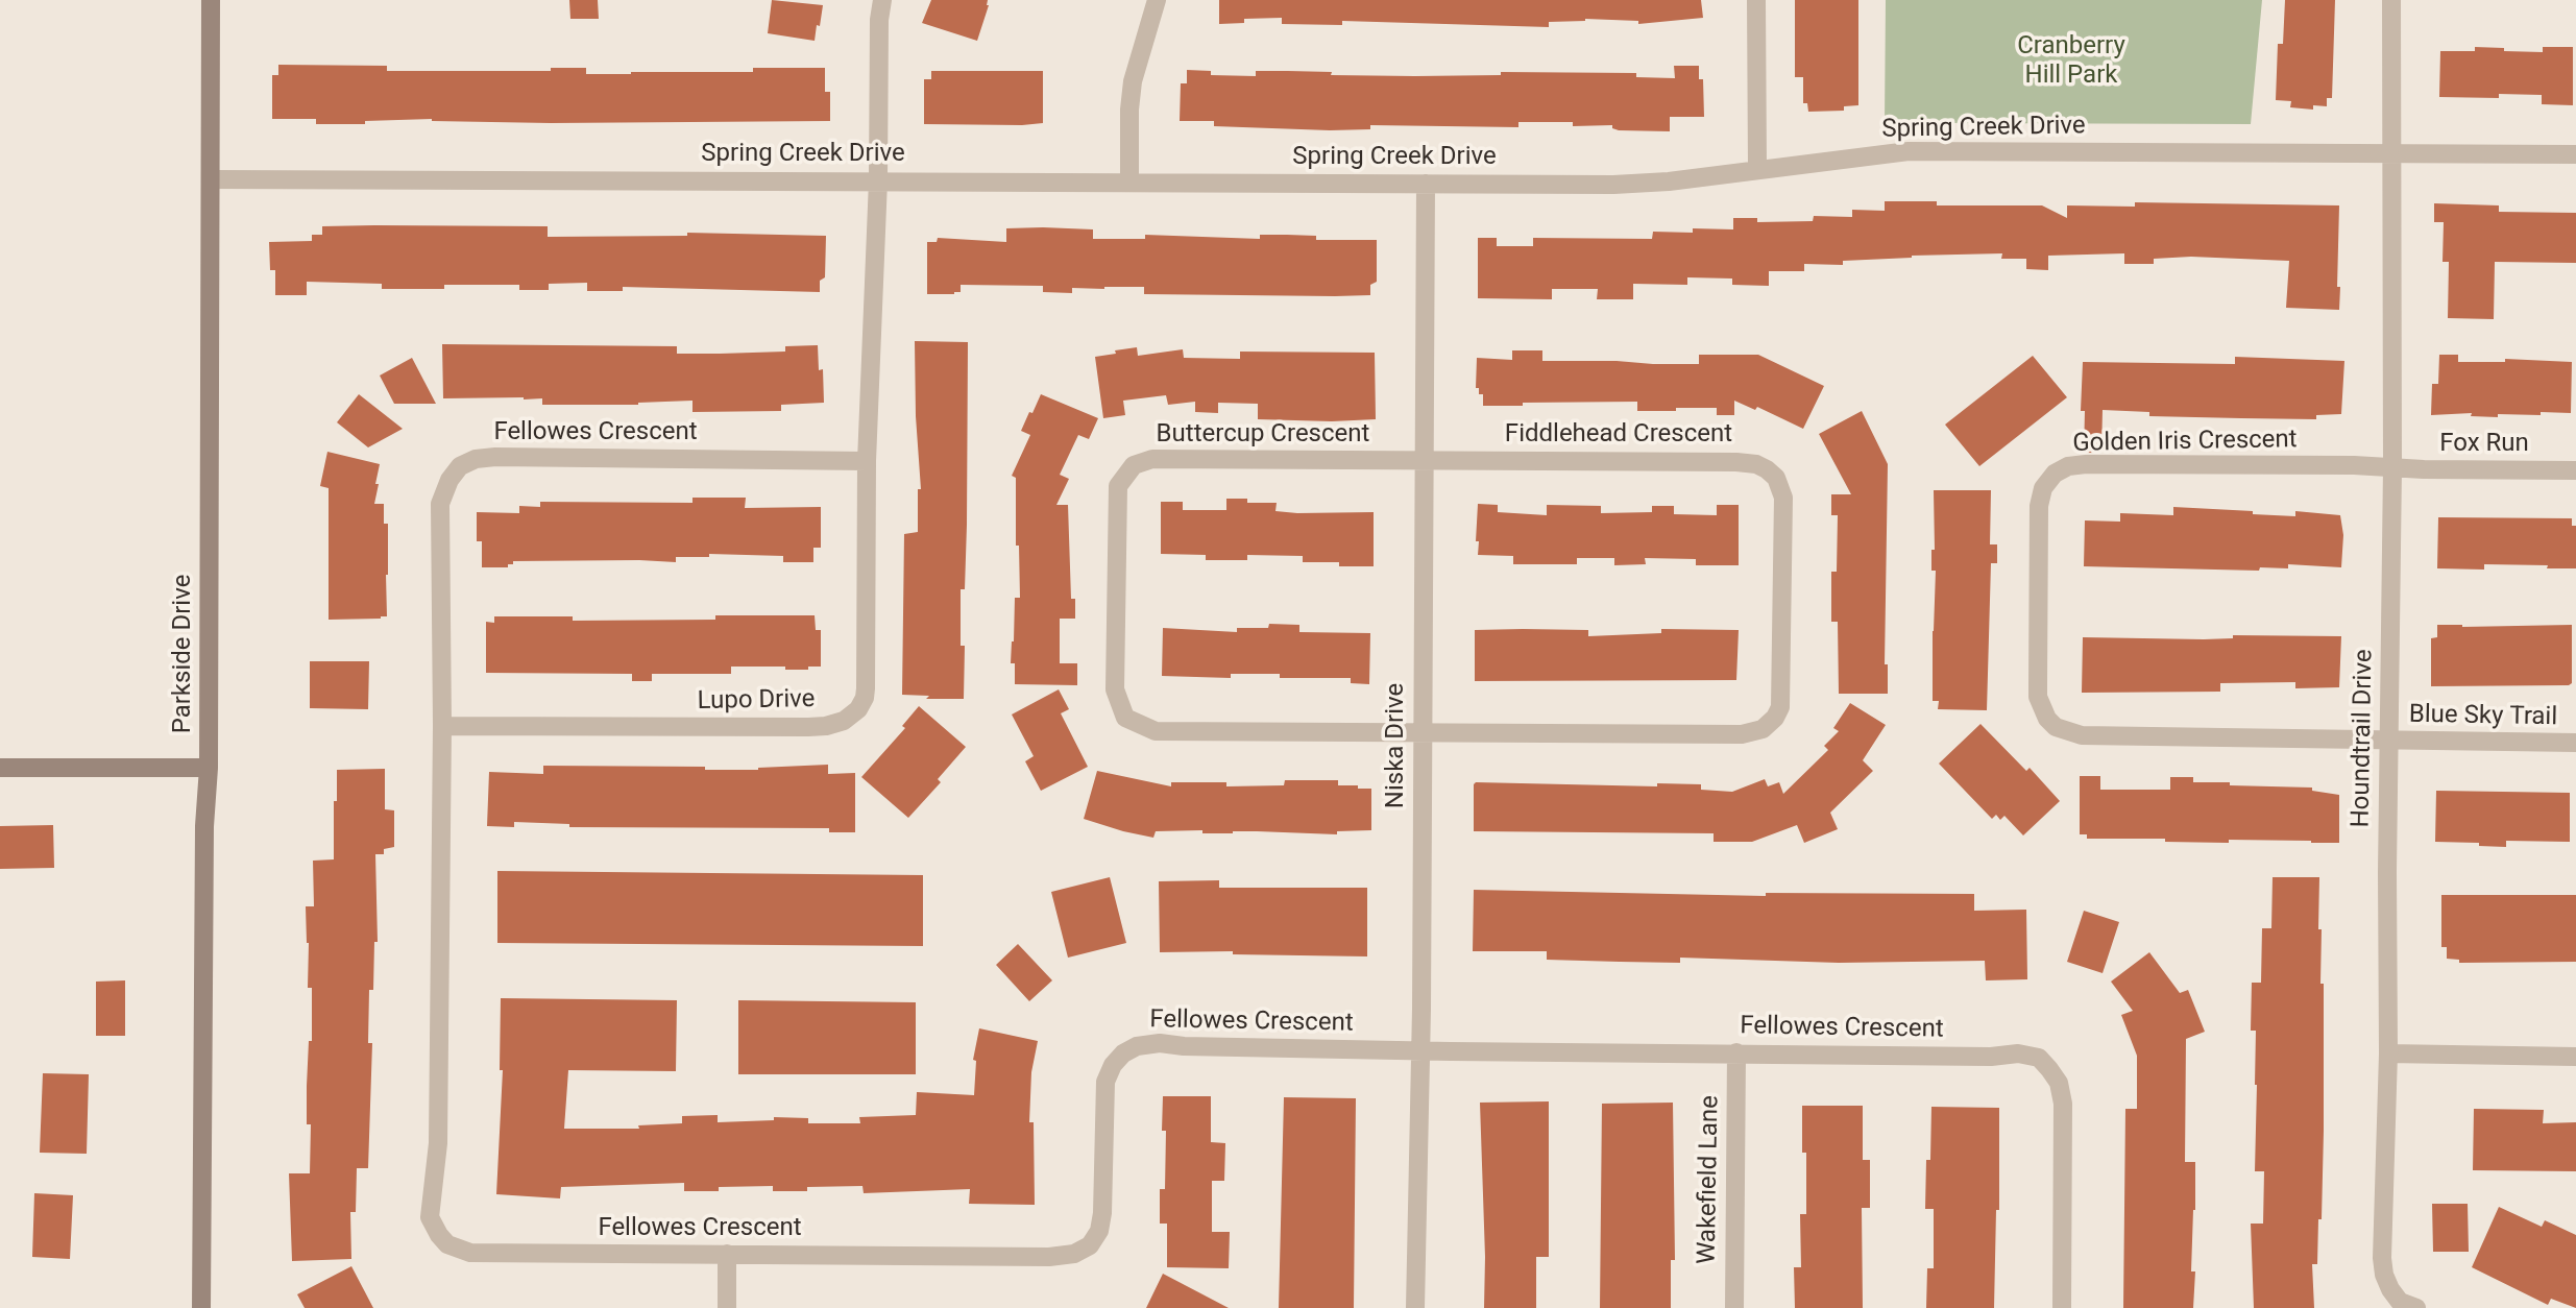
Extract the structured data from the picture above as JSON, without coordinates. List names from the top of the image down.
{
  "streets": {
    "main road": ["Parkside Drive"],
    "street": [
      "Spring Creek Drive",
      "Fellowes Crescent",
      "Buttercup Crescent",
      "Fiddlehead Crescent",
      "Golden Iris Crescent",
      "Fox Run",
      "Lupo Drive",
      "Blue Sky Trail",
      "Houndtrail Drive",
      "Niska Drive",
      "Wakefield Lane"
    ]
  },
  "crossings": [
    ["Spring Creek Drive", "Parkside Drive"],
    ["Spring Creek Drive", "Lupo Drive"],
    ["Spring Creek Drive", "Houndtrail Drive"],
    ["Spring Creek Drive", "Niska Drive"],
    ["Fellowes Crescent", "Lupo Drive"],
    ["Fellowes Crescent", "Niska Drive"],
    ["Fellowes Crescent", "Wakefield Lane"],
    ["Buttercup Crescent", "Fiddlehead Crescent"],
    ["Buttercup Crescent", "Niska Drive"],
    ["Fiddlehead Crescent", "Niska Drive"],
    ["Golden Iris Crescent", "Fox Run"],
    ["Golden Iris Crescent", "Blue Sky Trail"],
    ["Golden Iris Crescent", "Houndtrail Drive"],
    ["Fox Run", "Houndtrail Drive"],
    ["Blue Sky Trail", "Houndtrail Drive"]
  ],
  "parks": ["Cranberry Hill Park"]
}
